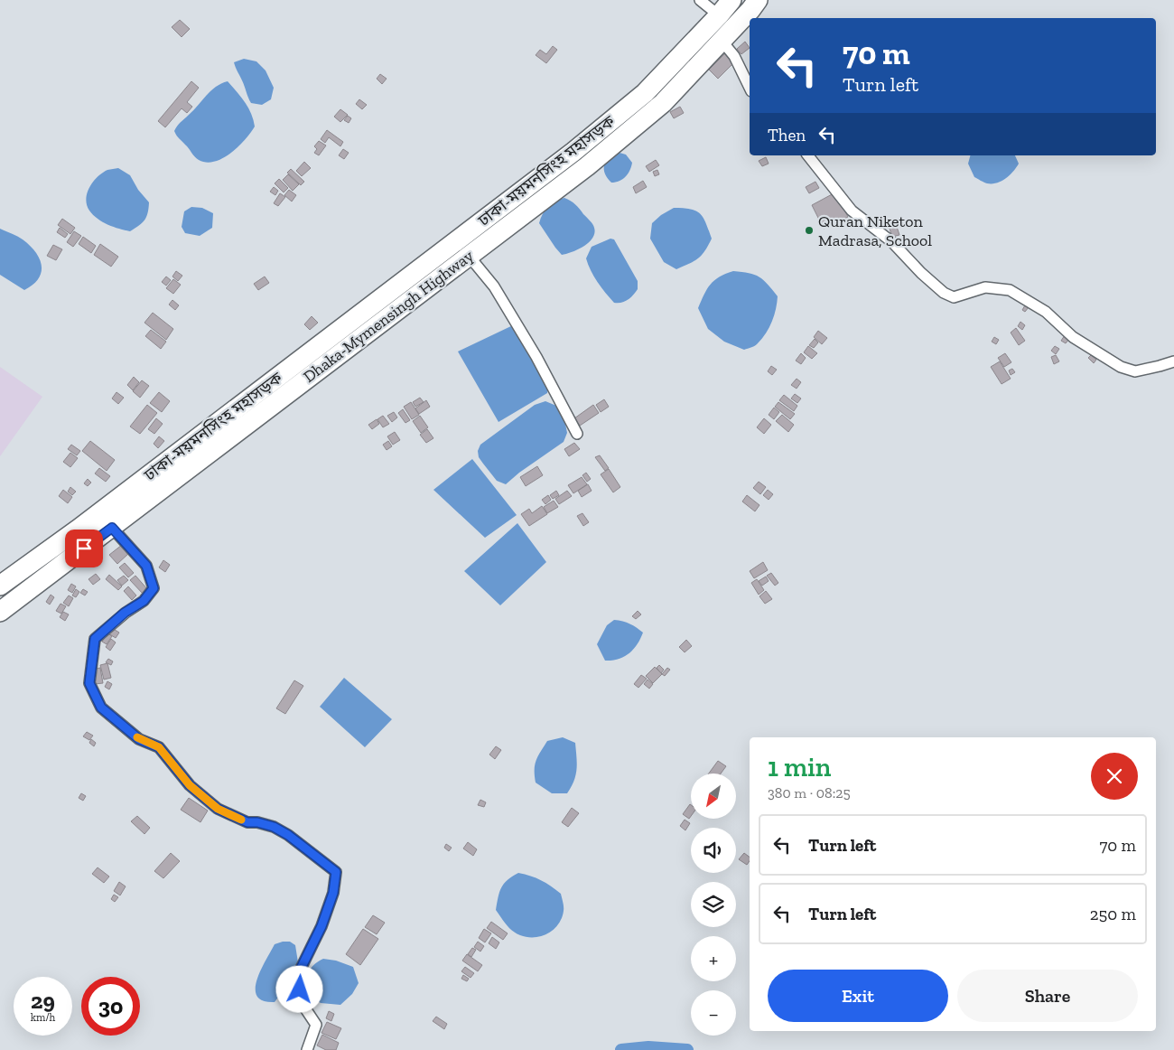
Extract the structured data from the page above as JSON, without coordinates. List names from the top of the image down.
{
  "streets": {
    "highway": ["ঢাকা-ময়মনসিংহ মহাসড়ক", "Dhaka-Mymensingh Highway"]
  },
  "places": ["Quran Niketon Madrasa, School"],
  "north": "bottom left",
  "page": {
    "turn": ["70 m", "Turn left"],
    "then": "Then",
    "heading": ["1 min", "380 m · 08:25"],
    "map_buttons": ["+", "−"],
    "list": [
      {
        "name": "Turn left",
        "value": "70 m"
      },
      {
        "name": "Turn left",
        "value": "250 m"
      }
    ],
    "buttons": ["Exit", "Share"],
    "speed": "29 km/h",
    "limit": "30"
  }
}
